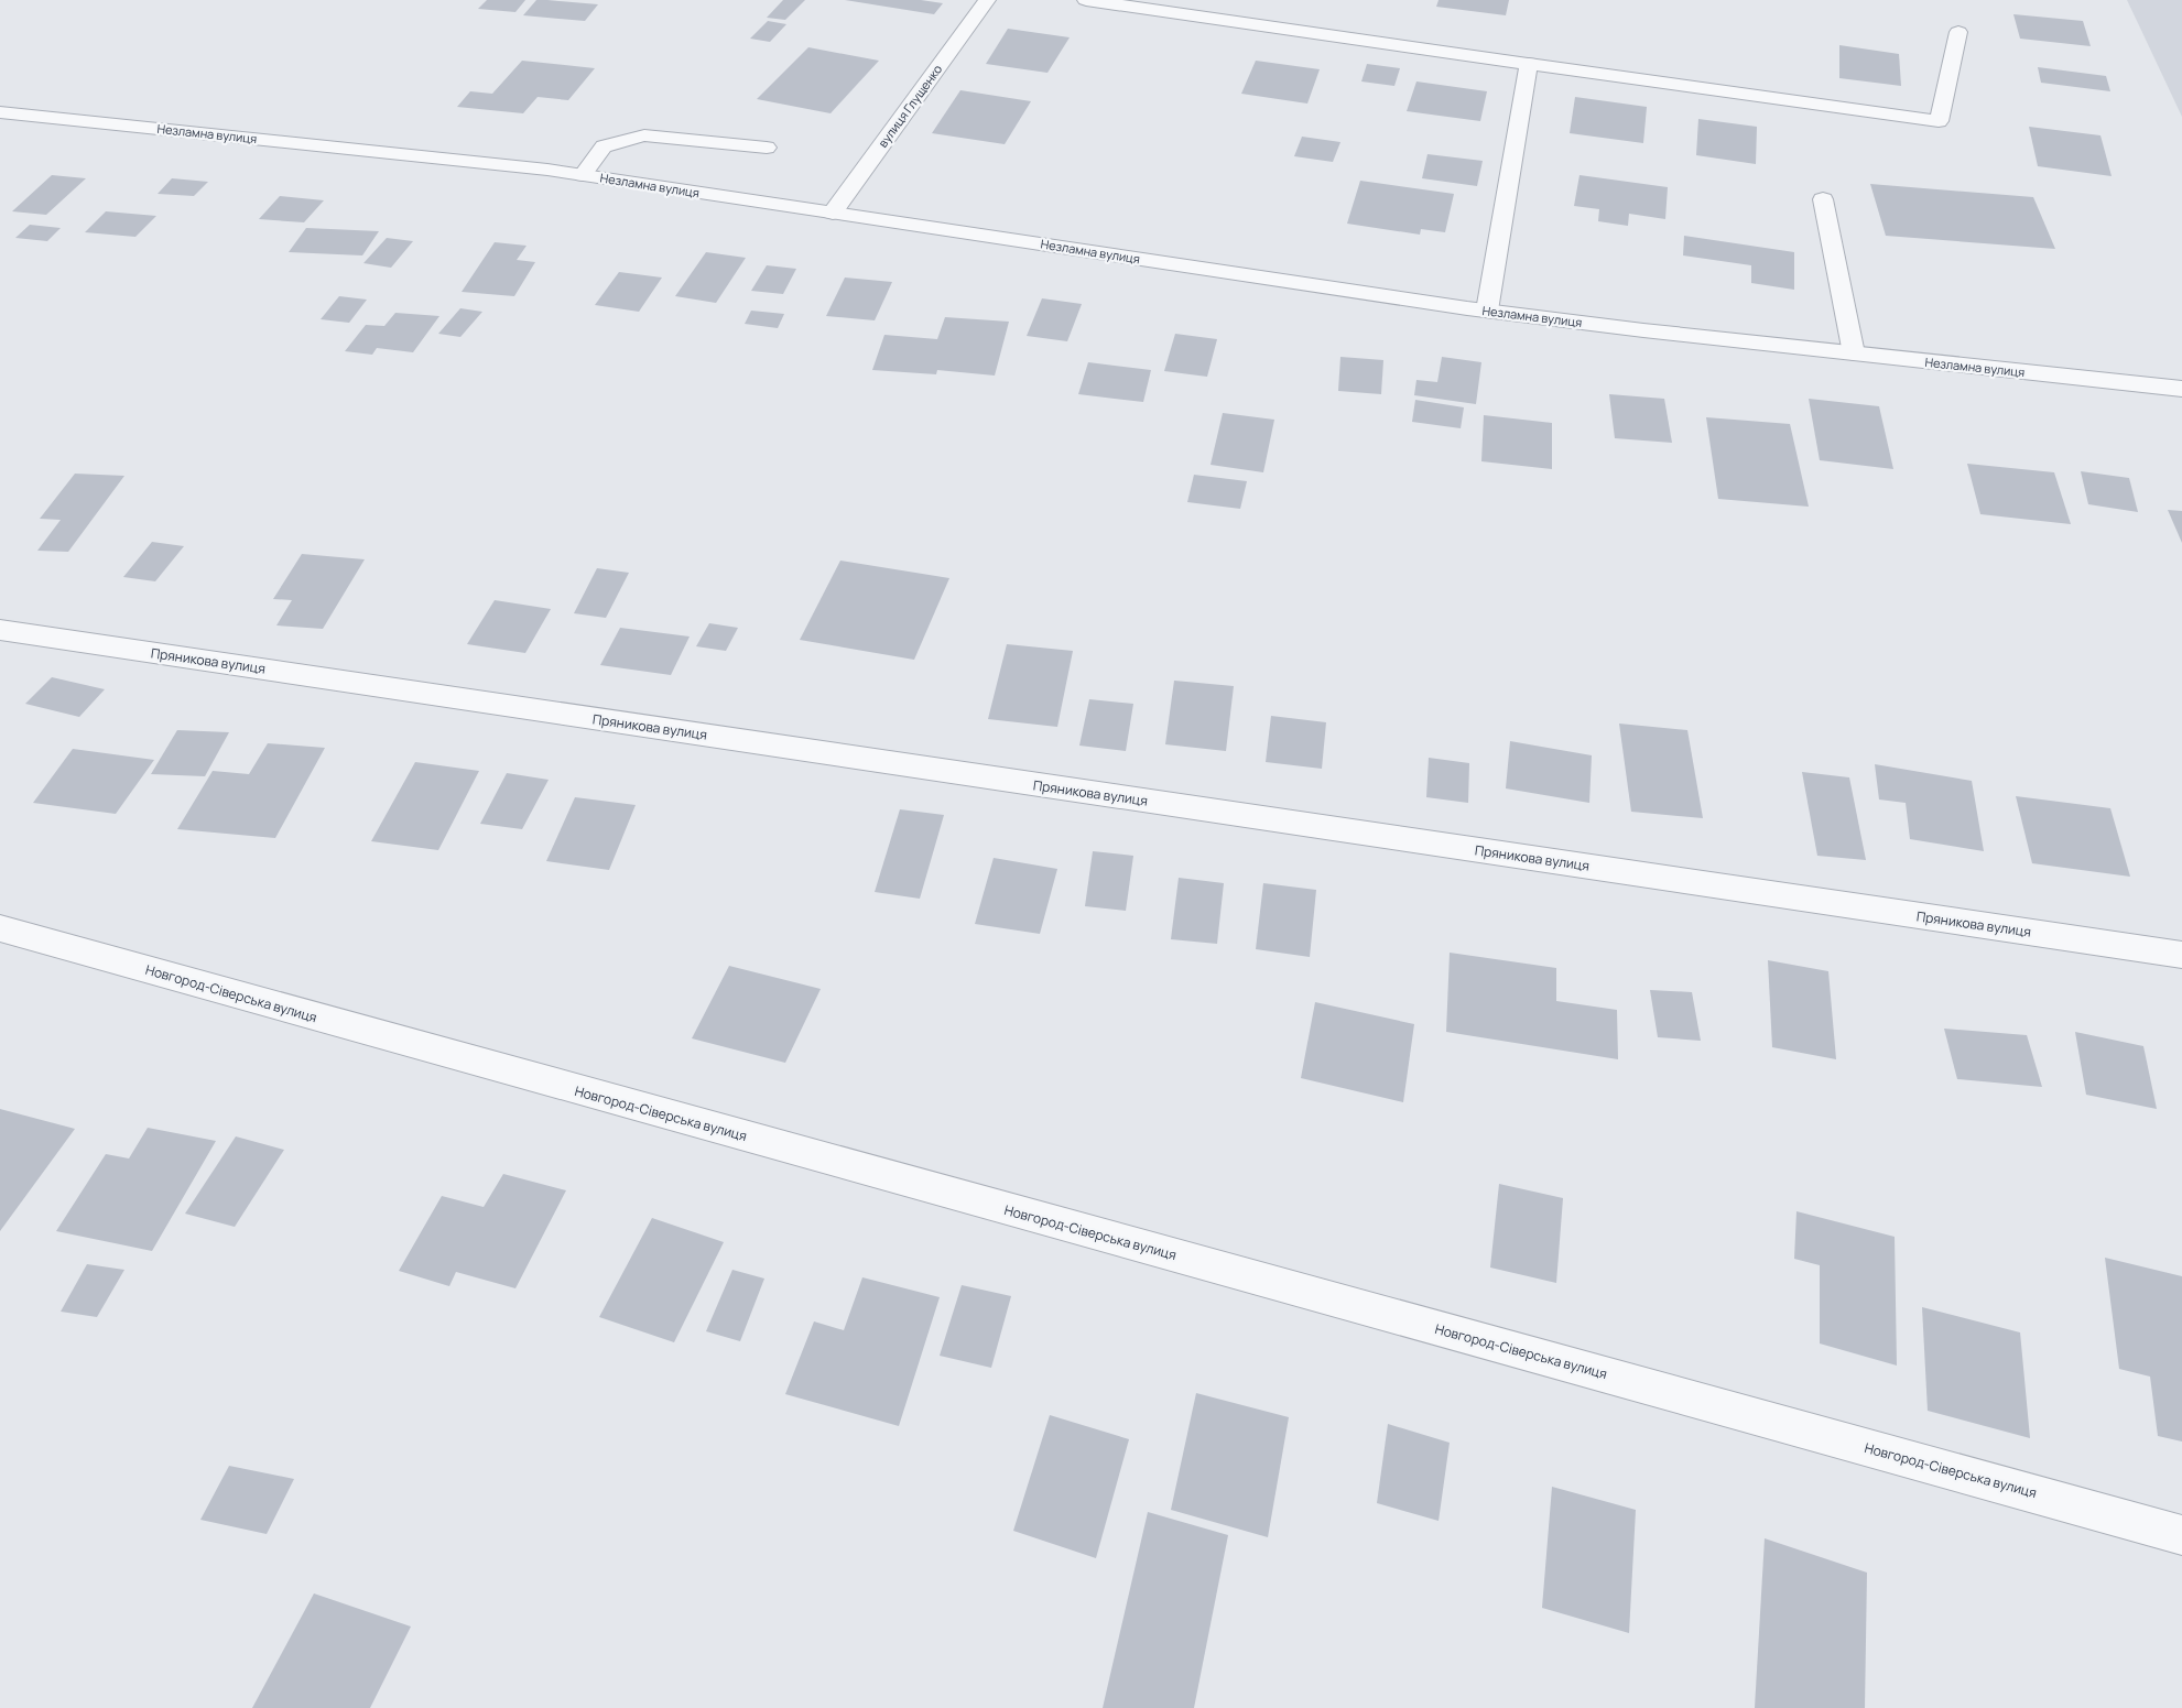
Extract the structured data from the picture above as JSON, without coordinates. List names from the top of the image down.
{
  "streets": {
    "street": [
      "вулиця Глущенко",
      "Незламна вулиця",
      "Пряникова вулиця",
      "Новгород-Сіверська вулиця"
    ]
  },
  "crossings": [
    ["вулиця Глущенко", "Незламна вулиця"]
  ]
}
